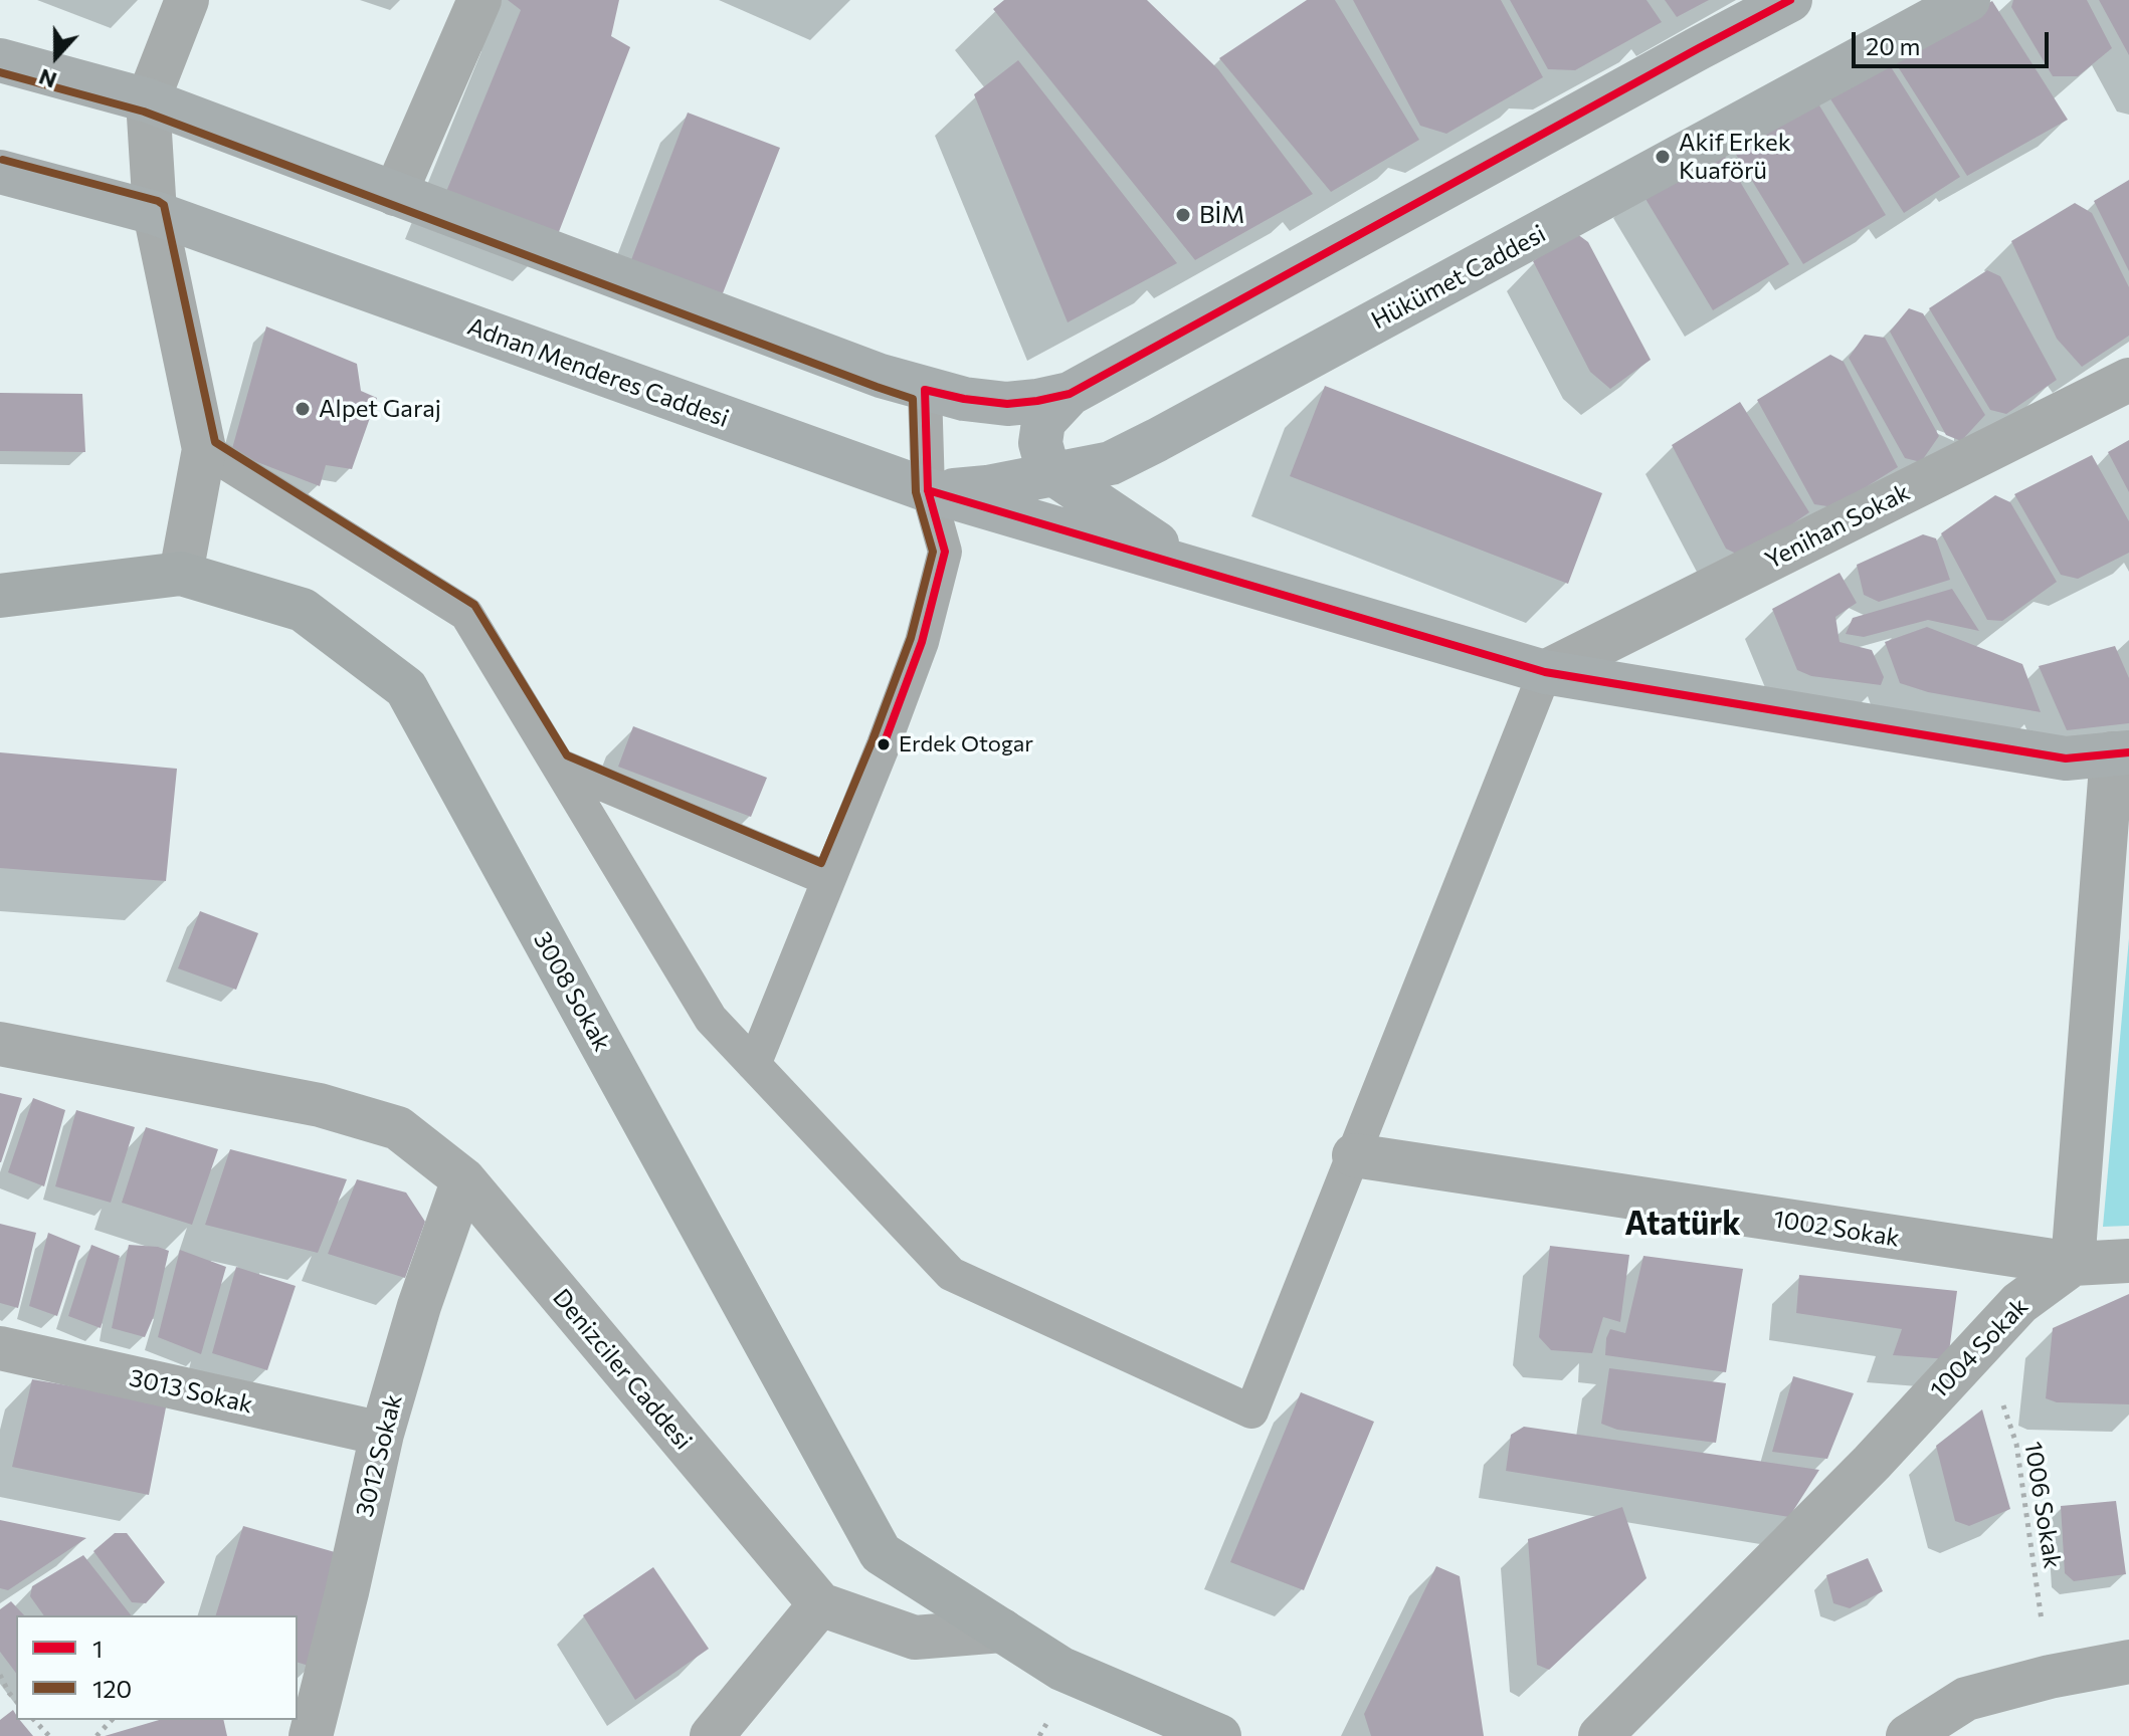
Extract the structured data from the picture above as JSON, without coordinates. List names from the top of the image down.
{
  "streets": {
    "main road": ["Hükümet Caddesi", "Adnan Menderes Caddesi", "3008 Sokak"],
    "street": [
      "Yenihan Sokak",
      "1002 Sokak",
      "1004 Sokak",
      "Denizciler Caddesi",
      "3013 Sokak",
      "3012 Sokak"
    ],
    "path": ["1006 Sokak"]
  },
  "crossings": [
    ["Hükümet Caddesi", "Adnan Menderes Caddesi"],
    ["Adnan Menderes Caddesi", "Yenihan Sokak"],
    ["1002 Sokak", "1004 Sokak"],
    ["1004 Sokak", "1006 Sokak"],
    ["Denizciler Caddesi", "3012 Sokak"],
    ["3013 Sokak", "3012 Sokak"]
  ],
  "districts": ["Atatürk"],
  "places": [
    "Akif Erkek Kuaförü",
    "BİM",
    "Alpet Garaj",
    "Erdek Otogar"
  ],
  "lines": ["transit line 1", "transit line 120"],
  "legend": ["1", "120"],
  "scale_bar": "20 m",
  "north": "bottom"
}
